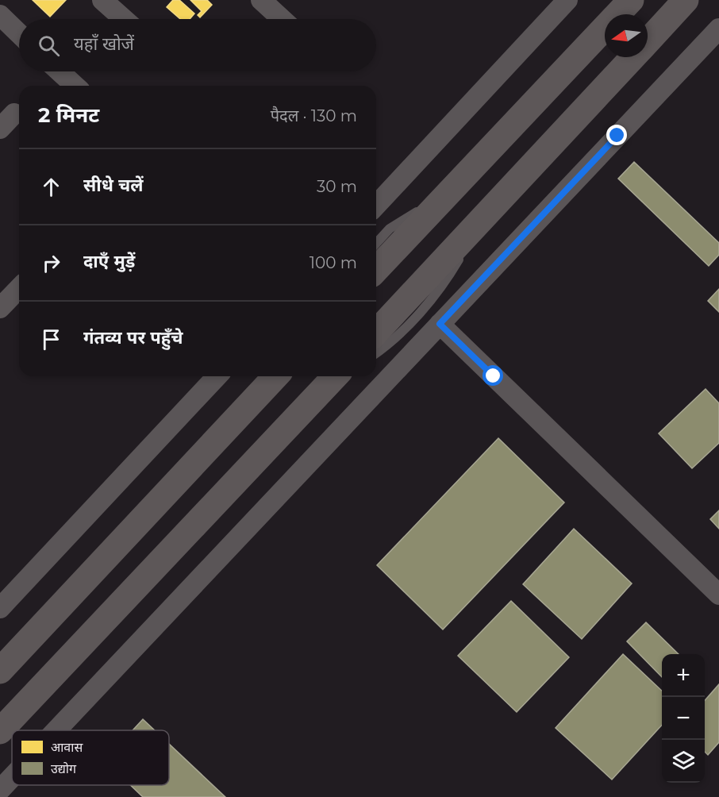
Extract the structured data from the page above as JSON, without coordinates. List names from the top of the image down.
{
  "legend": ["आवास", "उद्योग"],
  "north": "left",
  "page": {
    "search": "यहाँ खोजें",
    "heading": ["2 मिनट", "पैदल · 130 m"],
    "list": [
      ["सीधे चलें", "30 m"],
      ["दाएँ मुड़ें", "100 m"],
      "गंतव्य पर पहुँचे"
    ],
    "map_buttons": ["+", "−"]
  }
}
